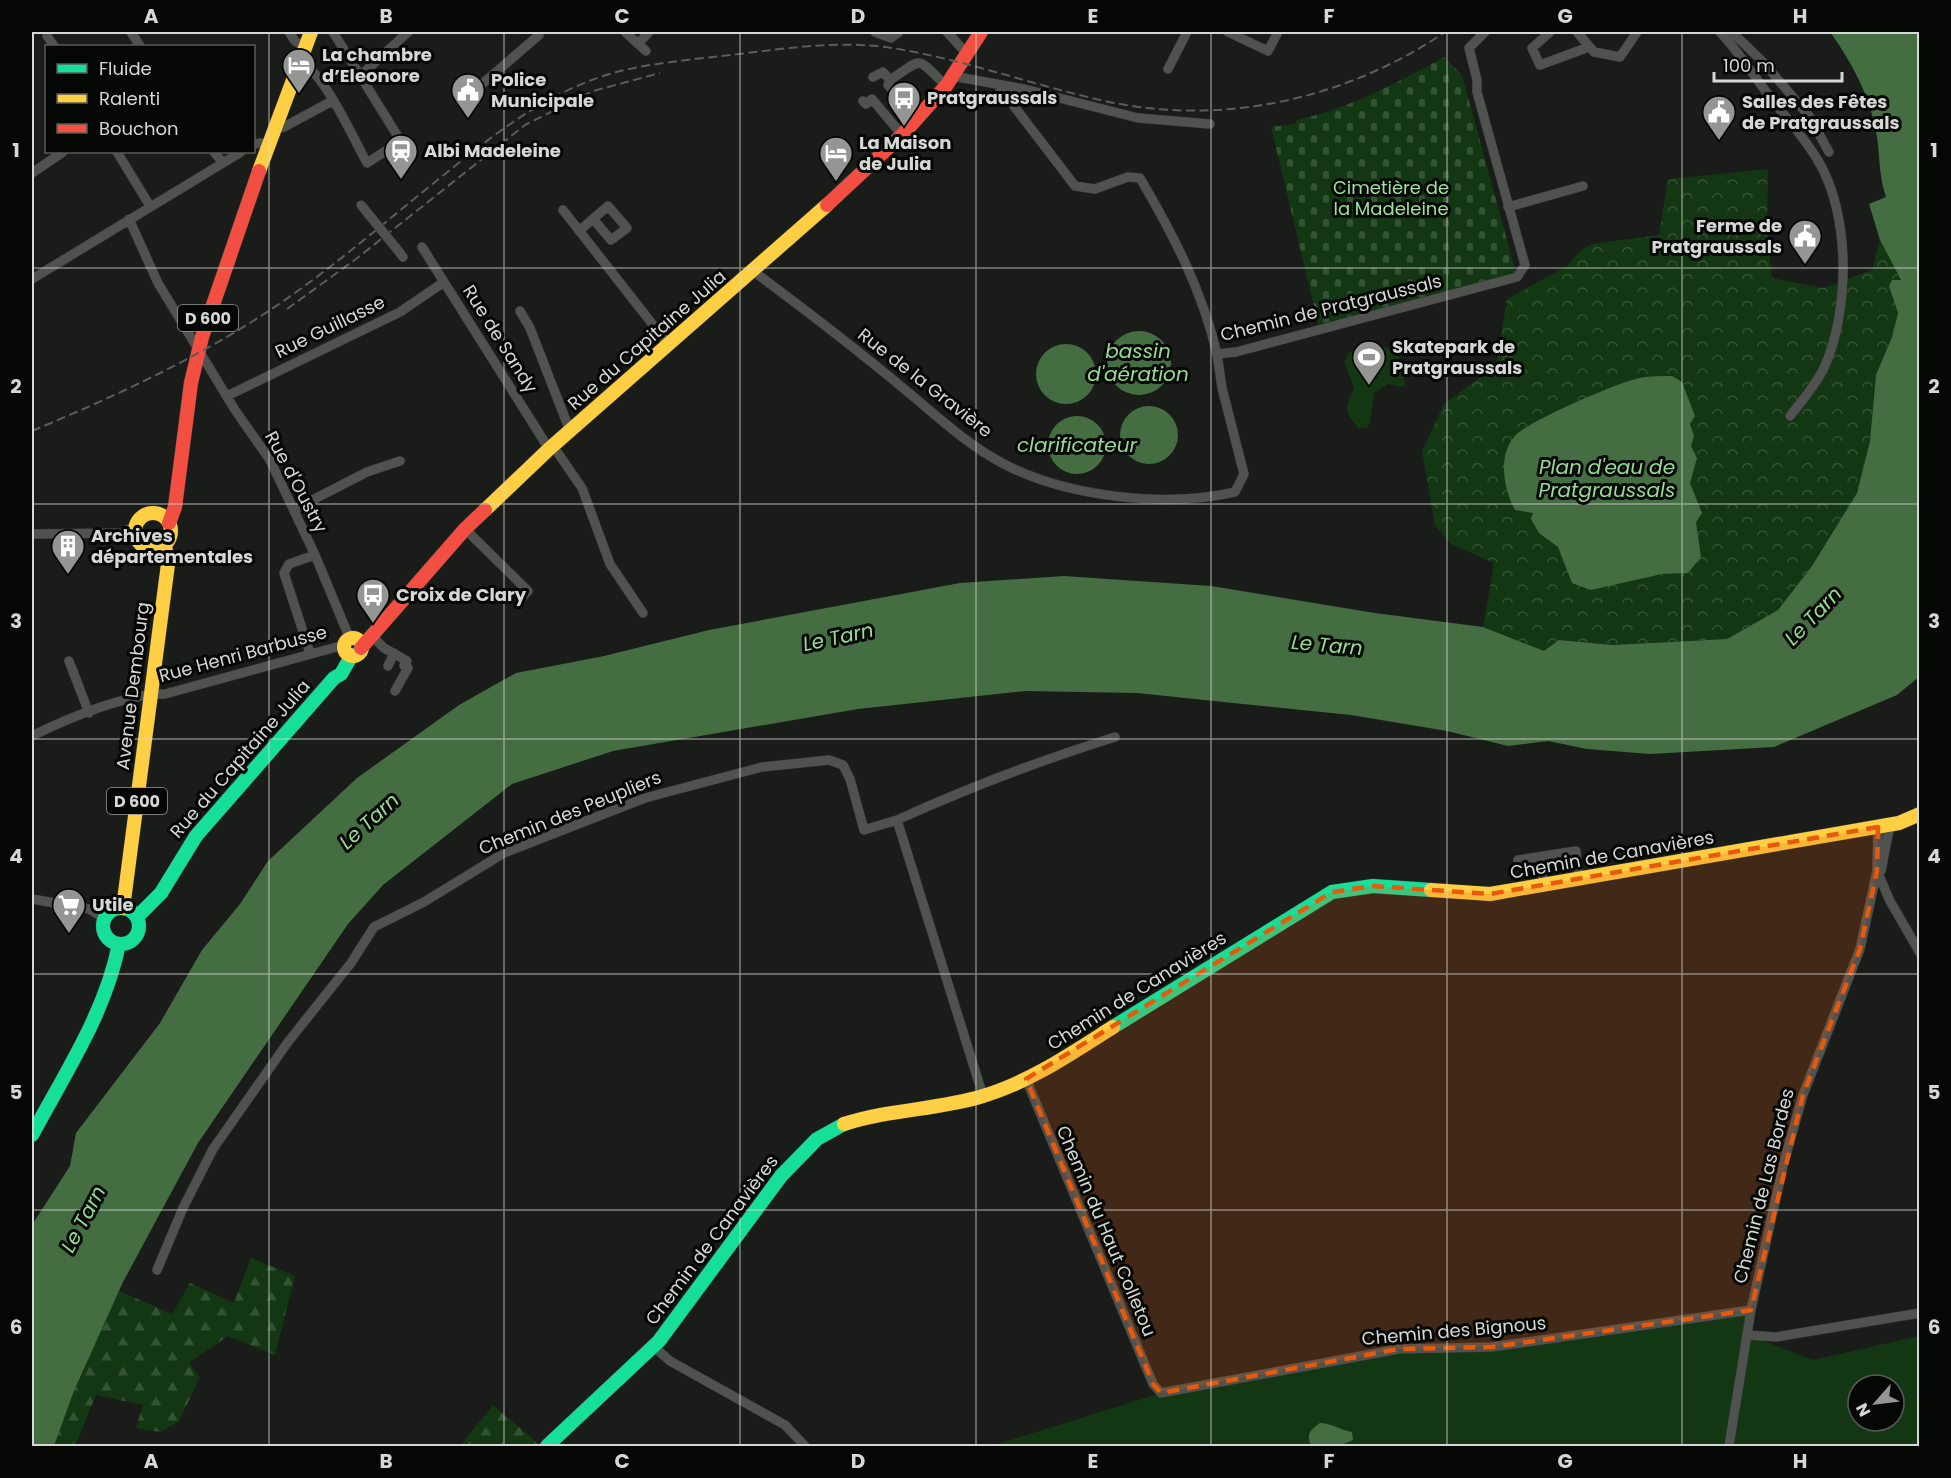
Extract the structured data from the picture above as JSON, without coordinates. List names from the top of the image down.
{
  "streets": {
    "street": [
      "Chemin de Pratgraussals",
      "D 600",
      "Rue Guillasse",
      "Rue de Sandy",
      "Rue du Capitaine Julia",
      "Rue de la Gravière",
      "Rue d'Oustry",
      "Rue Henri Barbusse",
      "Avenue Dembourg",
      "Chemin des Peupliers",
      "Chemin de Canavières",
      "Chemin de Las Bordes",
      "Chemin du Haut Colletou",
      "Chemin des Bignous"
    ]
  },
  "crossings": [
    ["Chemin de Pratgraussals", "Rue de la Gravière"],
    ["D 600", "Rue d'Oustry"],
    ["D 600", "Avenue Dembourg"],
    ["Rue Guillasse", "Rue de Sandy"],
    ["Rue Guillasse", "Rue d'Oustry"],
    ["Rue de Sandy", "Rue du Capitaine Julia"],
    ["Rue du Capitaine Julia", "Rue de la Gravière"],
    ["Rue du Capitaine Julia", "Rue d'Oustry"],
    ["Rue du Capitaine Julia", "Rue Henri Barbusse"],
    ["Rue du Capitaine Julia", "Avenue Dembourg"],
    ["Rue d'Oustry", "Rue Henri Barbusse"],
    ["Rue Henri Barbusse", "Avenue Dembourg"],
    ["Chemin de Canavières", "Chemin de Las Bordes"],
    ["Chemin de Canavières", "Chemin du Haut Colletou"],
    ["Chemin de Las Bordes", "Chemin des Bignous"],
    ["Chemin du Haut Colletou", "Chemin des Bignous"]
  ],
  "water": [
    "bassin d'aération",
    "clarificateur",
    "Plan d'eau de Pratgraussals",
    "Le Tarn"
  ],
  "parks": ["Cimetière de la Madeleine"],
  "places": {
    "hotel": ["La chambre d’Eleonore", "La Maison de Julia"],
    "public building": ["Police Municipale", "Salles des Fêtes de Pratgraussals", "Ferme de Pratgraussals"],
    "bus stop": ["Pratgraussals", "Croix de Clary"],
    "station": ["Albi Madeleine"],
    "sports": ["Skatepark de Pratgraussals"],
    "building": ["Archives départementales"],
    "supermarket": ["Utile"]
  },
  "legend": ["Fluide", "Ralenti", "Bouchon"],
  "scale_bar": "100 m",
  "north": "bottom left",
  "grid": {
    "columns": [
      "A",
      "B",
      "C",
      "D",
      "E",
      "F",
      "G",
      "H"
    ],
    "rows": [
      "1",
      "2",
      "3",
      "4",
      "5",
      "6"
    ]
  }
}
